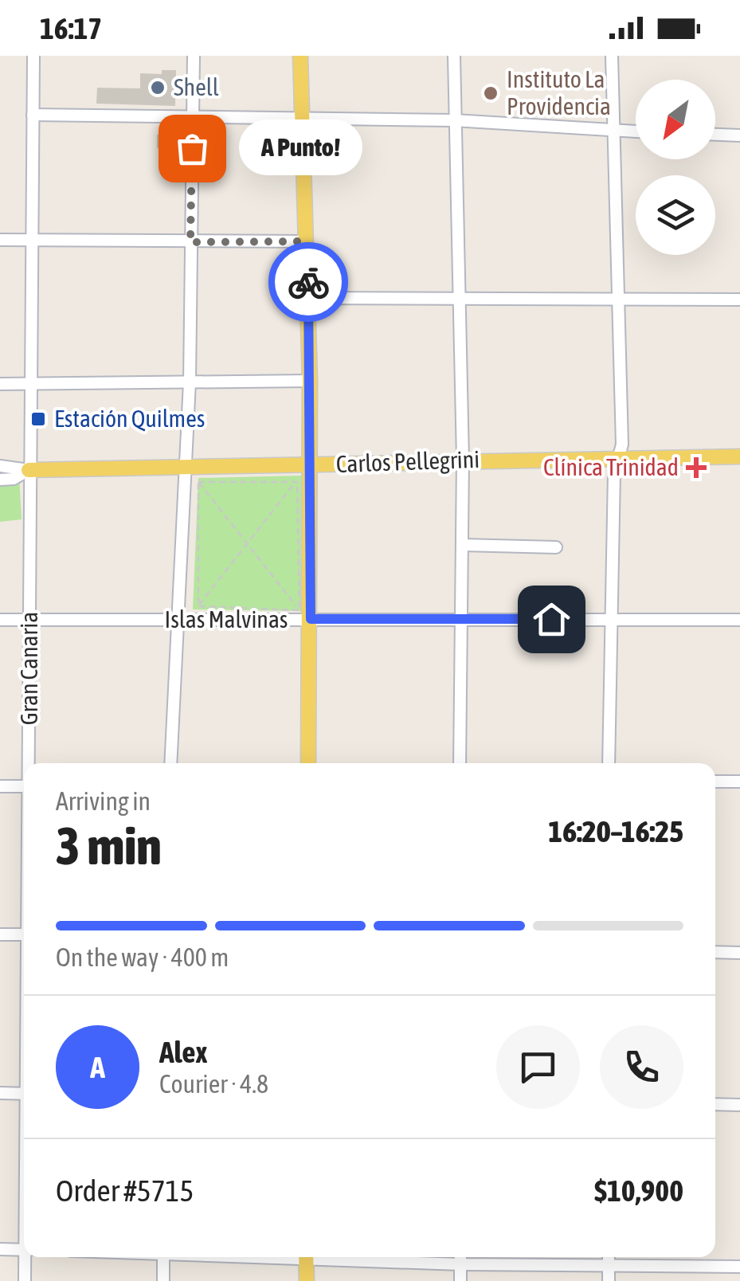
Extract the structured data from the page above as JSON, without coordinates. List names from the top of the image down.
{
  "streets": {
    "main road": ["Carlos Pellegrini"],
    "street": ["Islas Malvinas", "Gran Canaria"]
  },
  "crossings": [
    ["Carlos Pellegrini", "Gran Canaria"],
    ["Islas Malvinas", "Gran Canaria"]
  ],
  "places": {
    "other": ["Shell", "Instituto La Providencia", "A Punto!"],
    "transit": ["Estación Quilmes"],
    "health": ["Clínica Trinidad"]
  },
  "north": "bottom left",
  "page": {
    "status": "16:17",
    "bubble": "A Punto!",
    "heading": ["3 min", "Arriving in", "16:20–16:25"],
    "panel": [
      "Alex",
      "Courier · 4.8",
      "Order #5715",
      "$10,900"
    ],
    "bar": "On the way · 400 m",
    "round": "A"
  }
}
